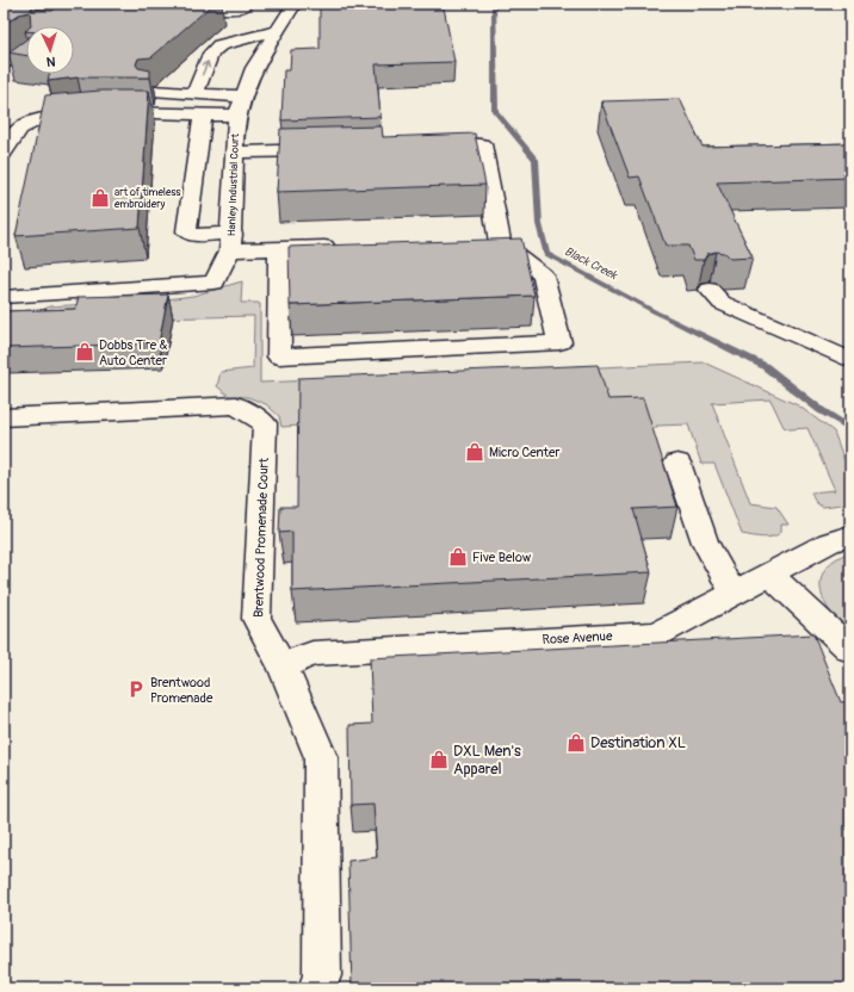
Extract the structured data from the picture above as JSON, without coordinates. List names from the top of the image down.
{
  "streets": {
    "street": ["Hanley Industrial Court", "Brentwood Promenade Court", "Rose Avenue"]
  },
  "crossings": [
    ["Brentwood Promenade Court", "Rose Avenue"]
  ],
  "water": ["Black Creek"],
  "places": {
    "shop": [
      "art of timeless embroidery",
      "Dobbs Tire & Auto Center",
      "Micro Center",
      "Five Below",
      "Destination XL",
      "DXL Men's Apparel"
    ],
    "parking": ["Brentwood Promenade"]
  },
  "north": "bottom"
}
